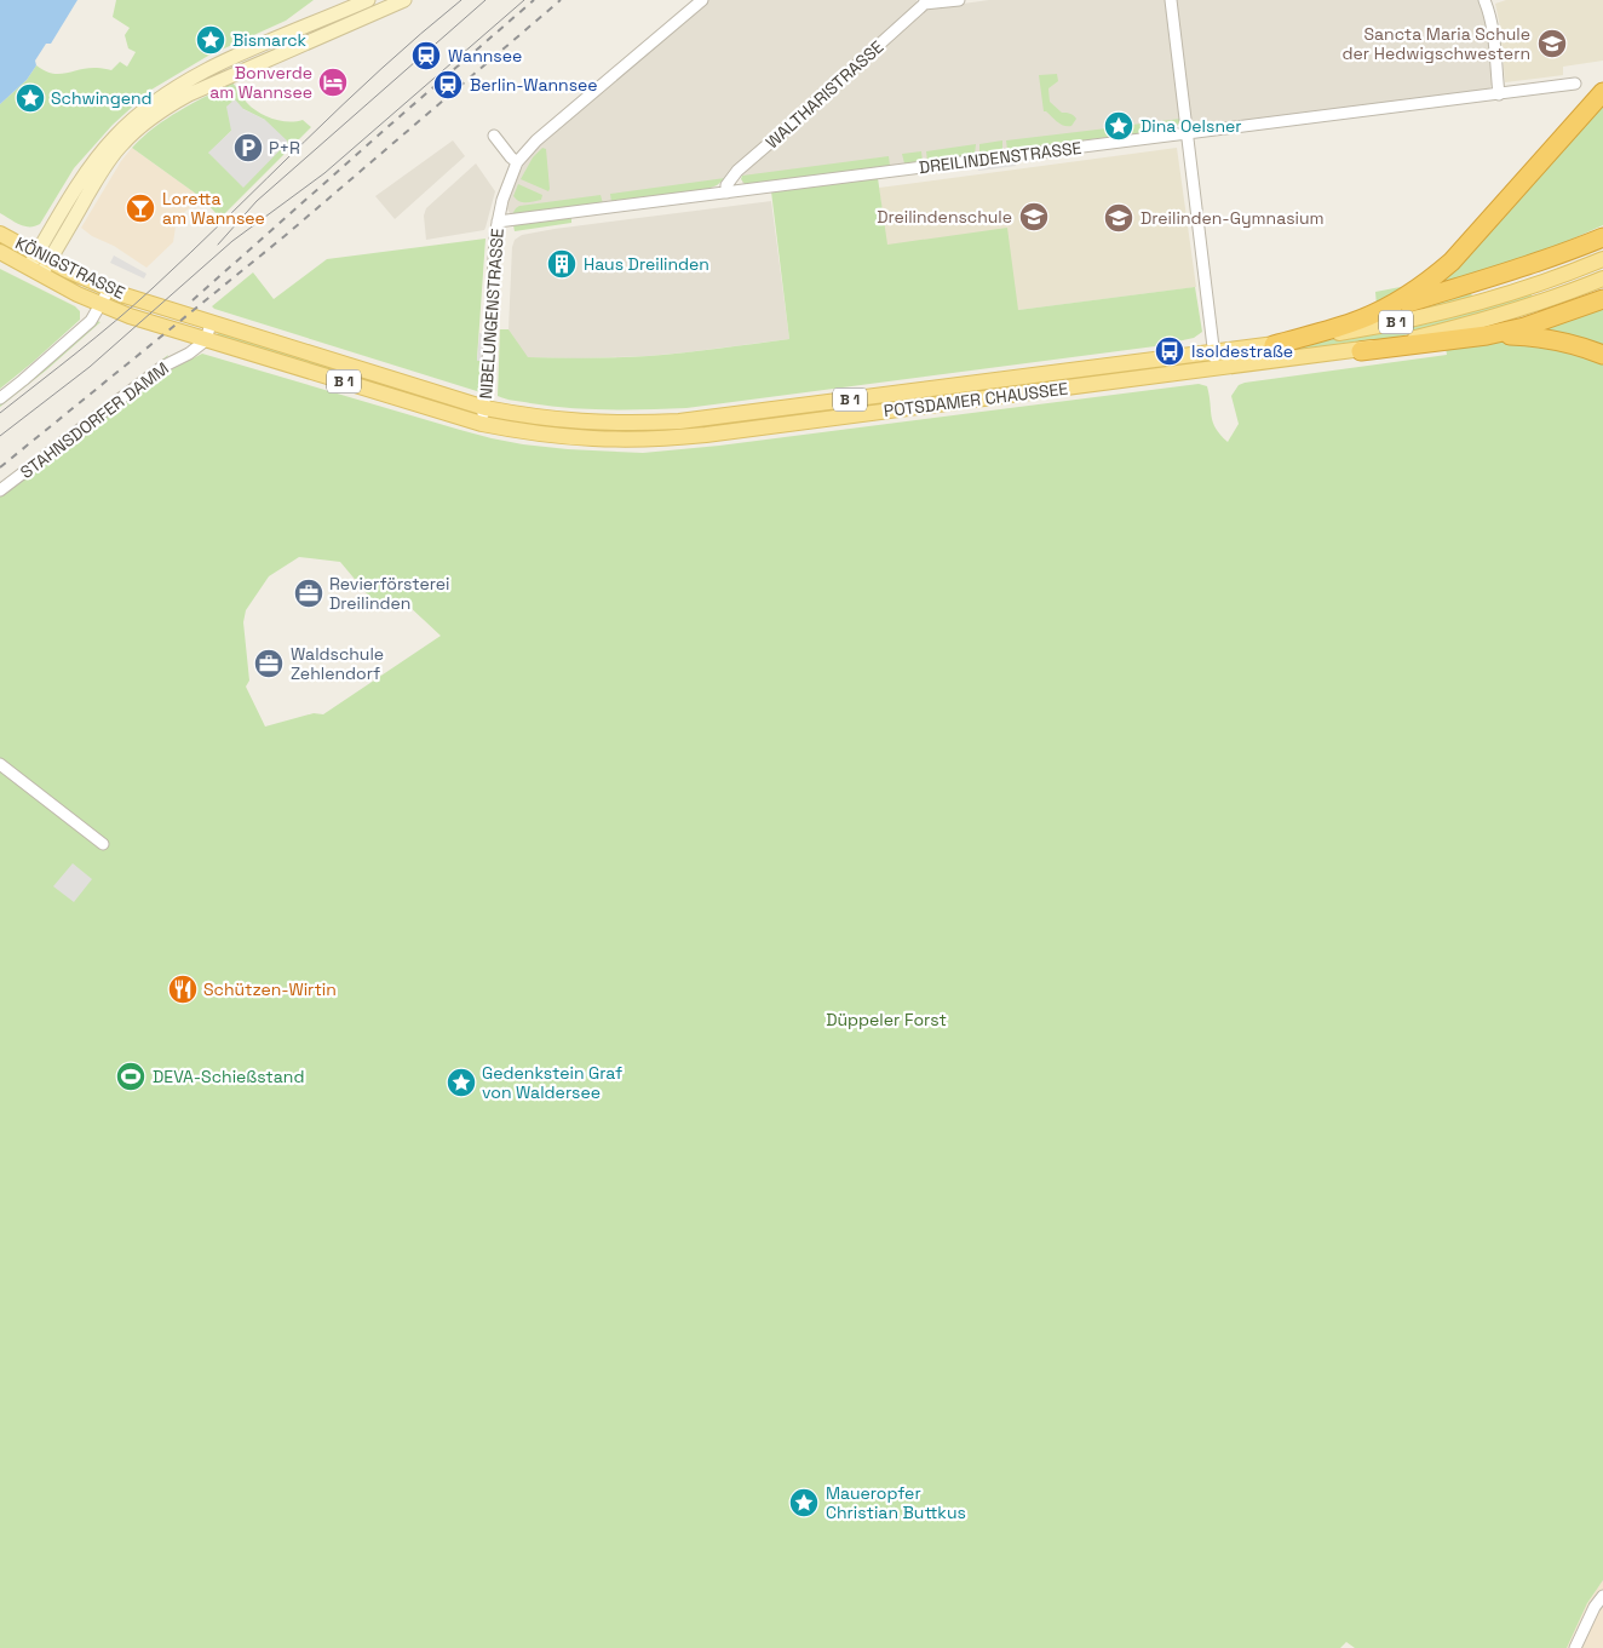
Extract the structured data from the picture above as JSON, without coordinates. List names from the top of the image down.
{
  "streets": {
    "main road": ["KÖNIGSTRASSE", "B 1", "POTSDAMER CHAUSSEE"],
    "street": [
      "WALTHARISTRASSE",
      "DREILINDENSTRASSE",
      "NIBELUNGENSTRASSE",
      "STAHNSDORFER DAMM"
    ]
  },
  "crossings": [
    ["WALTHARISTRASSE", "DREILINDENSTRASSE"],
    ["DREILINDENSTRASSE", "NIBELUNGENSTRASSE"],
    ["KÖNIGSTRASSE", "POTSDAMER CHAUSSEE"],
    ["KÖNIGSTRASSE", "STAHNSDORFER DAMM"],
    ["NIBELUNGENSTRASSE", "POTSDAMER CHAUSSEE"],
    ["POTSDAMER CHAUSSEE", "STAHNSDORFER DAMM"]
  ],
  "parks": ["Düppeler Forst"],
  "places": {
    "place": [
      "Bismarck",
      "Schwingend",
      "Dina Oelsner",
      "Gedenkstein Graf von Waldersee",
      "Maueropfer Christian Buttkus"
    ],
    "school or university": ["Sancta Maria Schule der Hedwigschwestern", "Dreilindenschule", "Dreilinden-Gymnasium"],
    "station": ["Wannsee", "Berlin-Wannsee"],
    "hotel": ["Bonverde am Wannsee"],
    "parking": ["P+R"],
    "bar": ["Loretta am Wannsee"],
    "building": ["Haus Dreilinden"],
    "bus stop": ["Isoldestraße"],
    "office": ["Revierförsterei Dreilinden", "Waldschule Zehlendorf"],
    "restaurant": ["Schützen-Wirtin"],
    "sports": ["DEVA-Schießstand"]
  }
}
